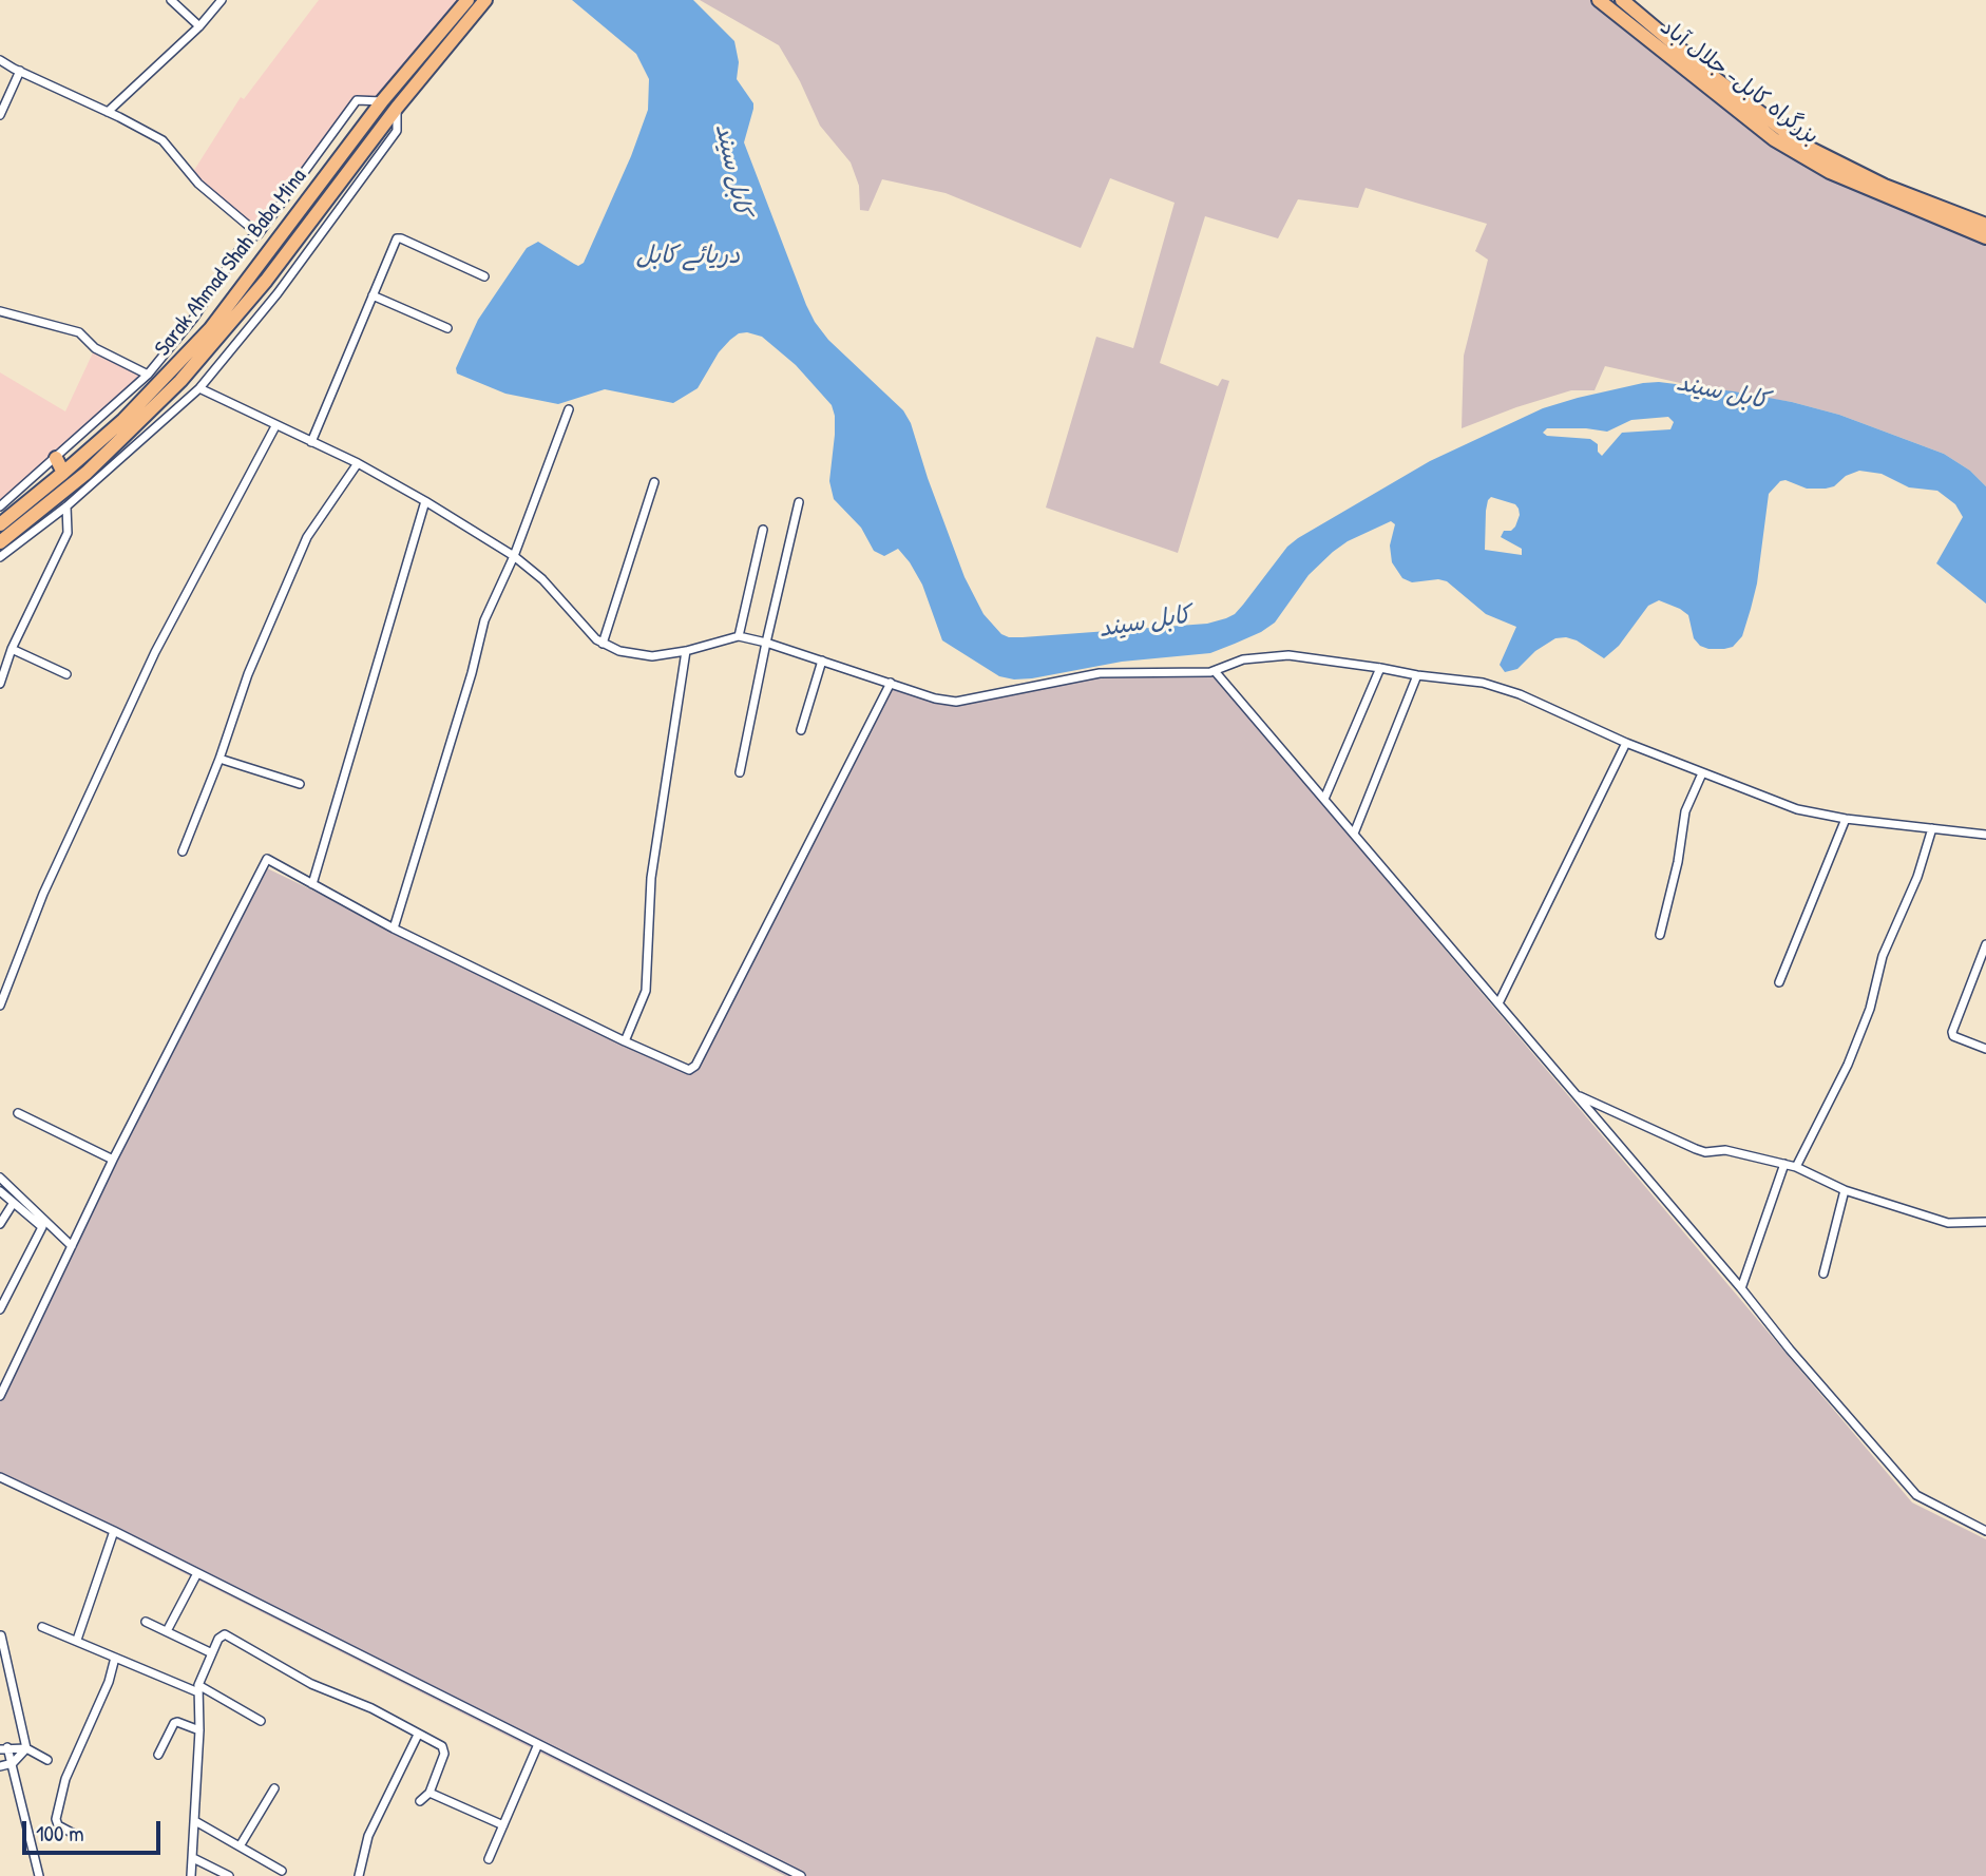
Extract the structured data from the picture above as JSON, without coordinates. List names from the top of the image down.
{
  "streets": {
    "highway": ["بزرگراه کابل- جلال آباد", "Sarak Ahmad Shah Baba Mina"]
  },
  "water": ["کابل سيند", "دریائے کابل"],
  "scale_bar": "100 m"
}
